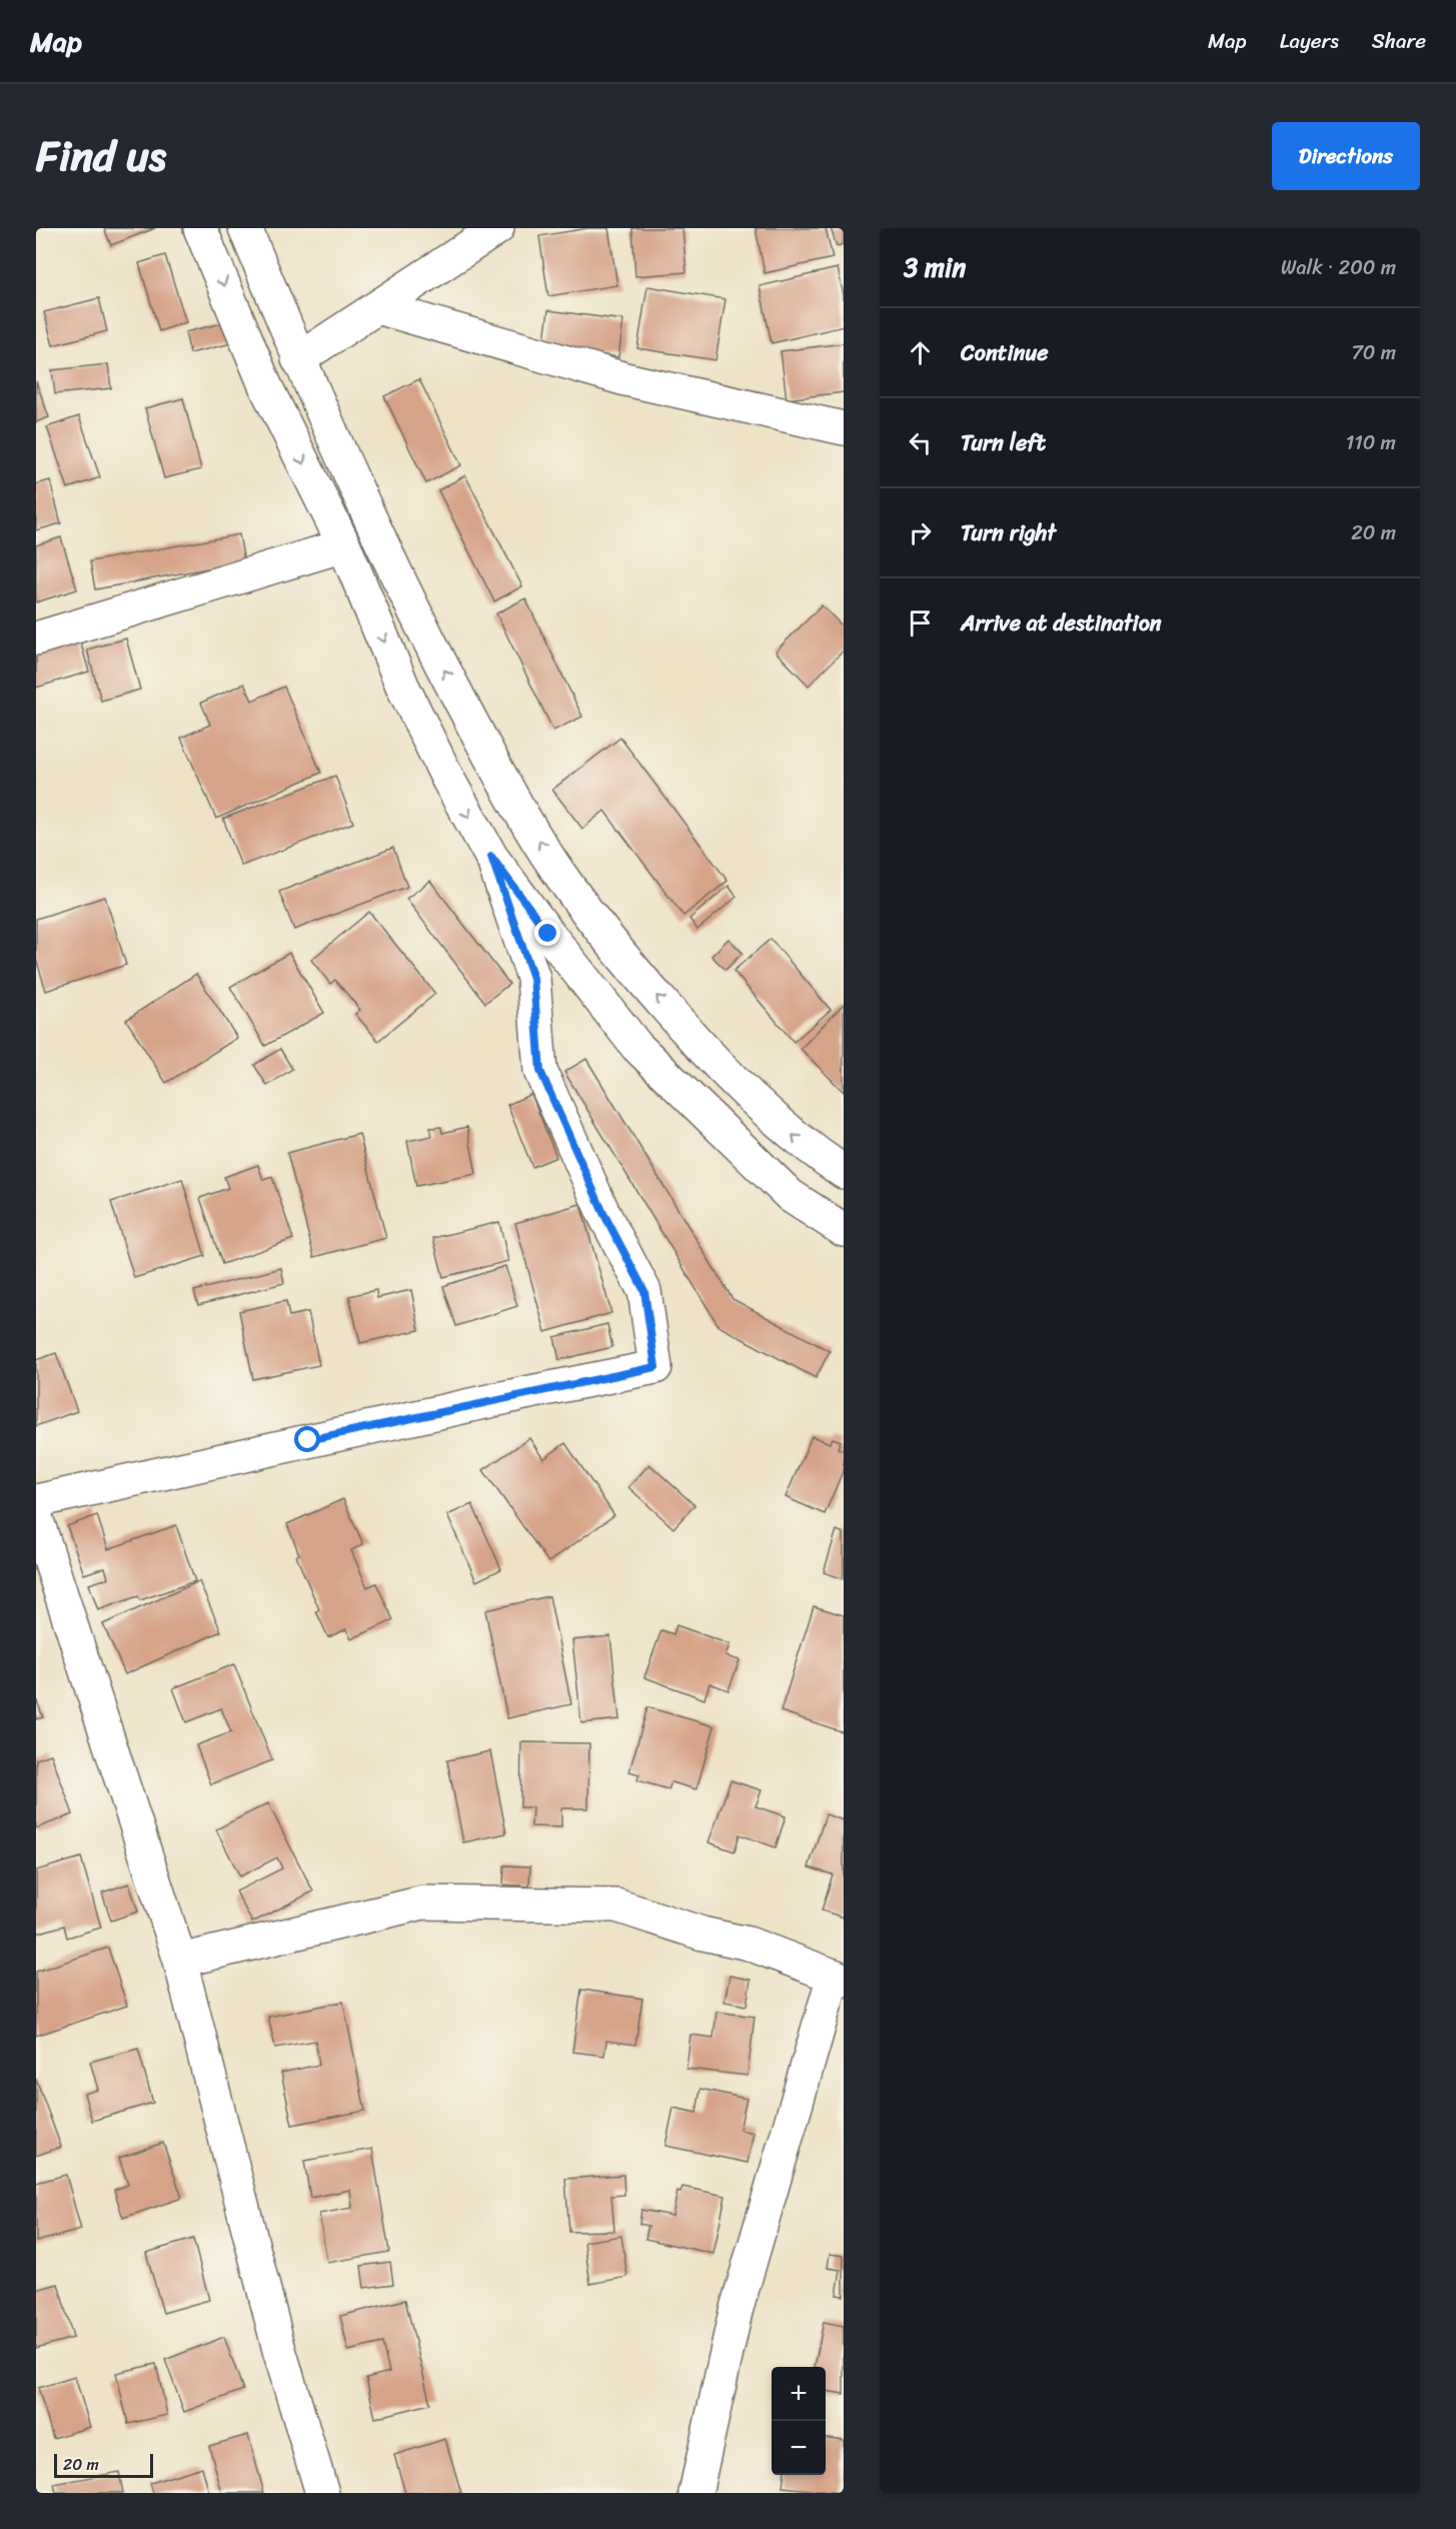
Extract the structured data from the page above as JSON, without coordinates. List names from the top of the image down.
{
  "scale_bar": "20 m",
  "page": {
    "header": "Map",
    "nav": ["Map", "Layers", "Share"],
    "title": "Find us",
    "buttons": "Directions",
    "heading": ["3 min", "Walk · 200 m"],
    "list": [
      ["Continue", "70 m"],
      ["Turn left", "110 m"],
      ["Turn right", "20 m"],
      "Arrive at destination"
    ],
    "map_buttons": ["+", "−"],
    "scale": "20 m"
  }
}
